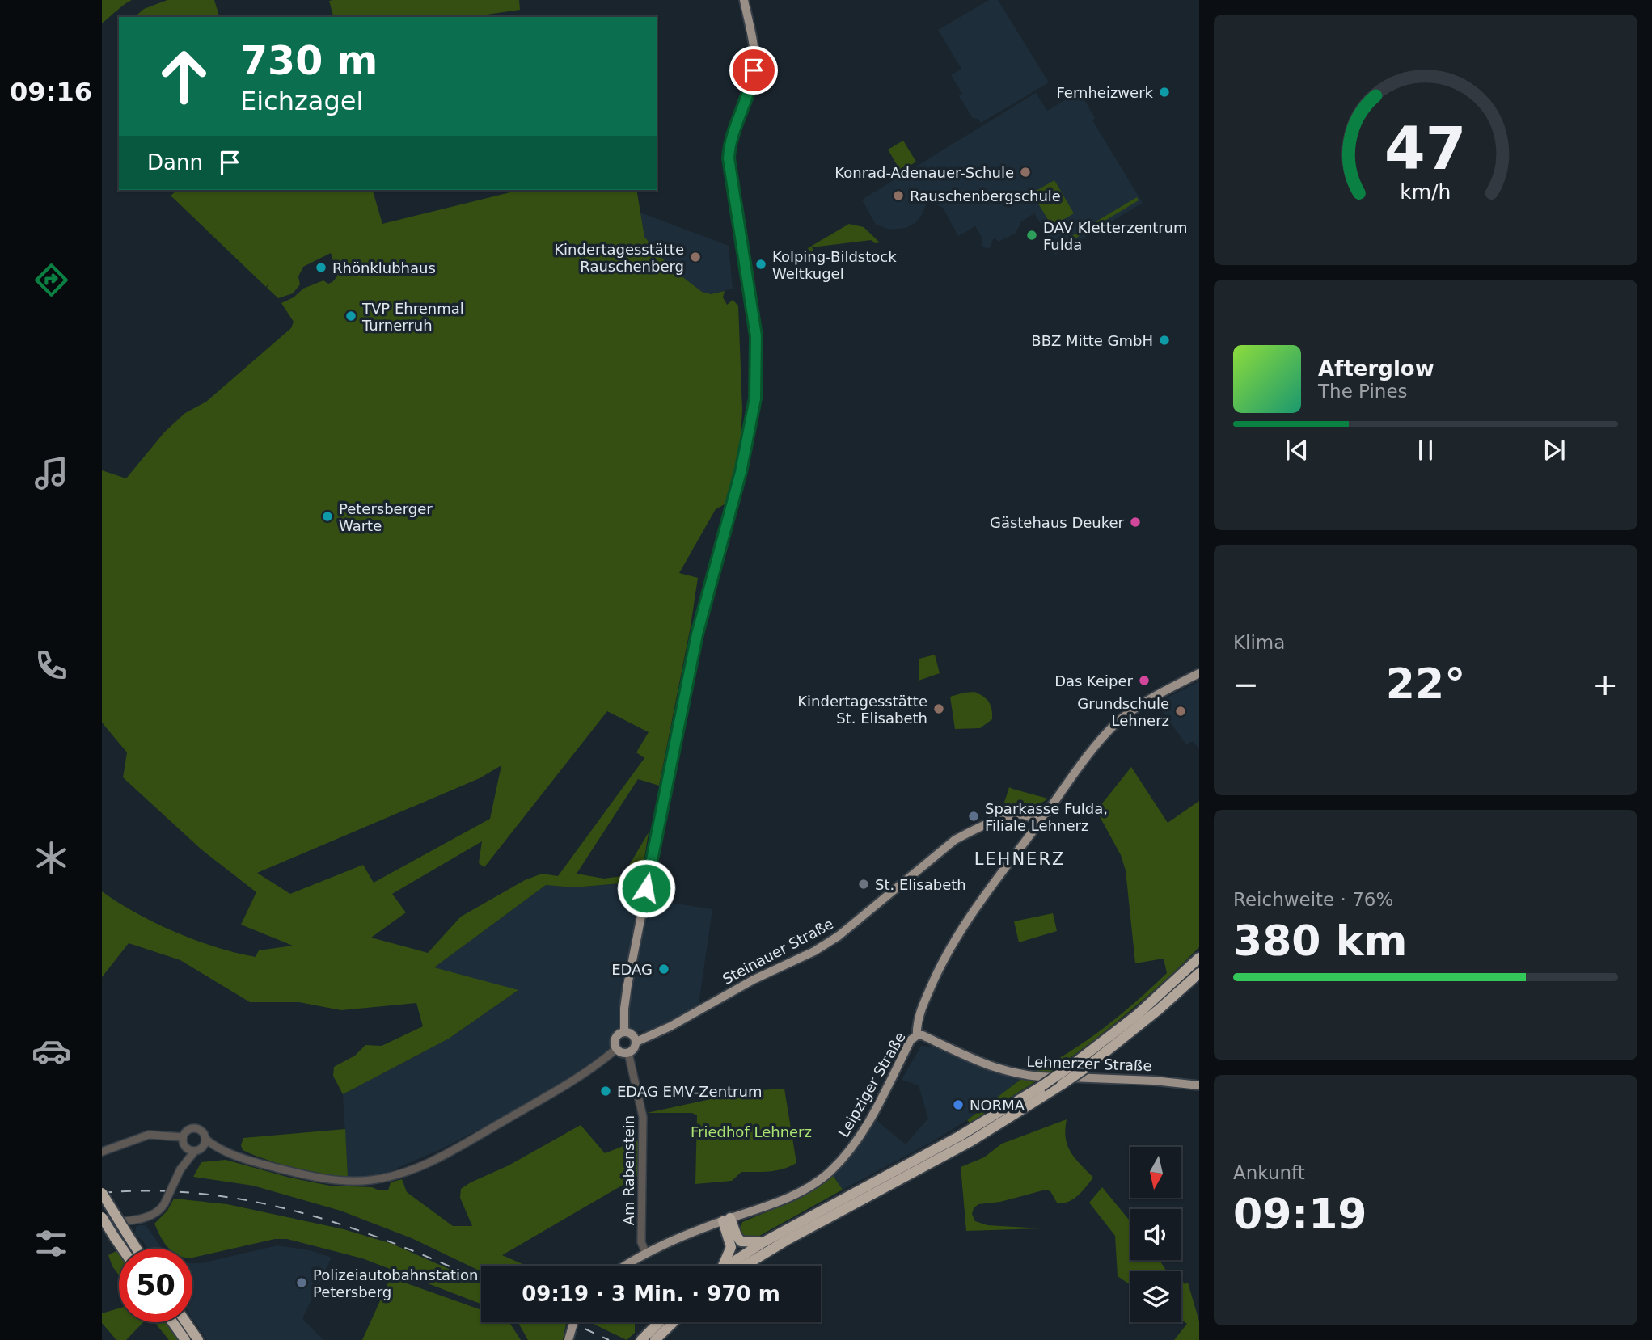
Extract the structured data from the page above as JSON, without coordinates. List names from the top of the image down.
{
  "streets": {
    "main road": ["Steinauer Straße", "Lehnerzer Straße", "Leipziger Straße"],
    "street": ["Am Rabenstein"]
  },
  "crossings": [
    ["Steinauer Straße", "Leipziger Straße"],
    ["Steinauer Straße", "Am Rabenstein"],
    ["Lehnerzer Straße", "Leipziger Straße"],
    ["Leipziger Straße", "Am Rabenstein"]
  ],
  "districts": ["LEHNERZ"],
  "parks": ["Friedhof Lehnerz"],
  "places": [
    "Fernheizwerk",
    "Konrad-Adenauer-Schule",
    "Rauschenbergschule",
    "DAV Kletterzentrum Fulda",
    "Kindertagesstätte Rauschenberg",
    "Kolping-Bildstock Weltkugel",
    "Rhönklubhaus",
    "TVP Ehrenmal Turnerruh",
    "BBZ Mitte GmbH",
    "Petersberger Warte",
    "Gästehaus Deuker",
    "Das Keiper",
    "Kindertagesstätte St. Elisabeth",
    "Grundschule Lehnerz",
    "Sparkasse Fulda, Filiale Lehnerz",
    "St. Elisabeth",
    "EDAG",
    "EDAG EMV-Zentrum",
    "NORMA",
    "Polizeiautobahnstation Petersberg"
  ],
  "north": "bottom",
  "page": {
    "tabs": "09:16",
    "turn": ["730 m", "Eichzagel"],
    "then": "Dann",
    "song": ["Afterglow", "The Pines"],
    "tile": [
      "Klima",
      ["Reichweite · 76%", "380 km"],
      ["Ankunft", "09:19"]
    ],
    "heat": ["−", "22°", "+"],
    "limit": "50",
    "trip": "09:19 · 3 Min. · 970 m",
    "gauge": ["47", "km/h"]
  }
}
